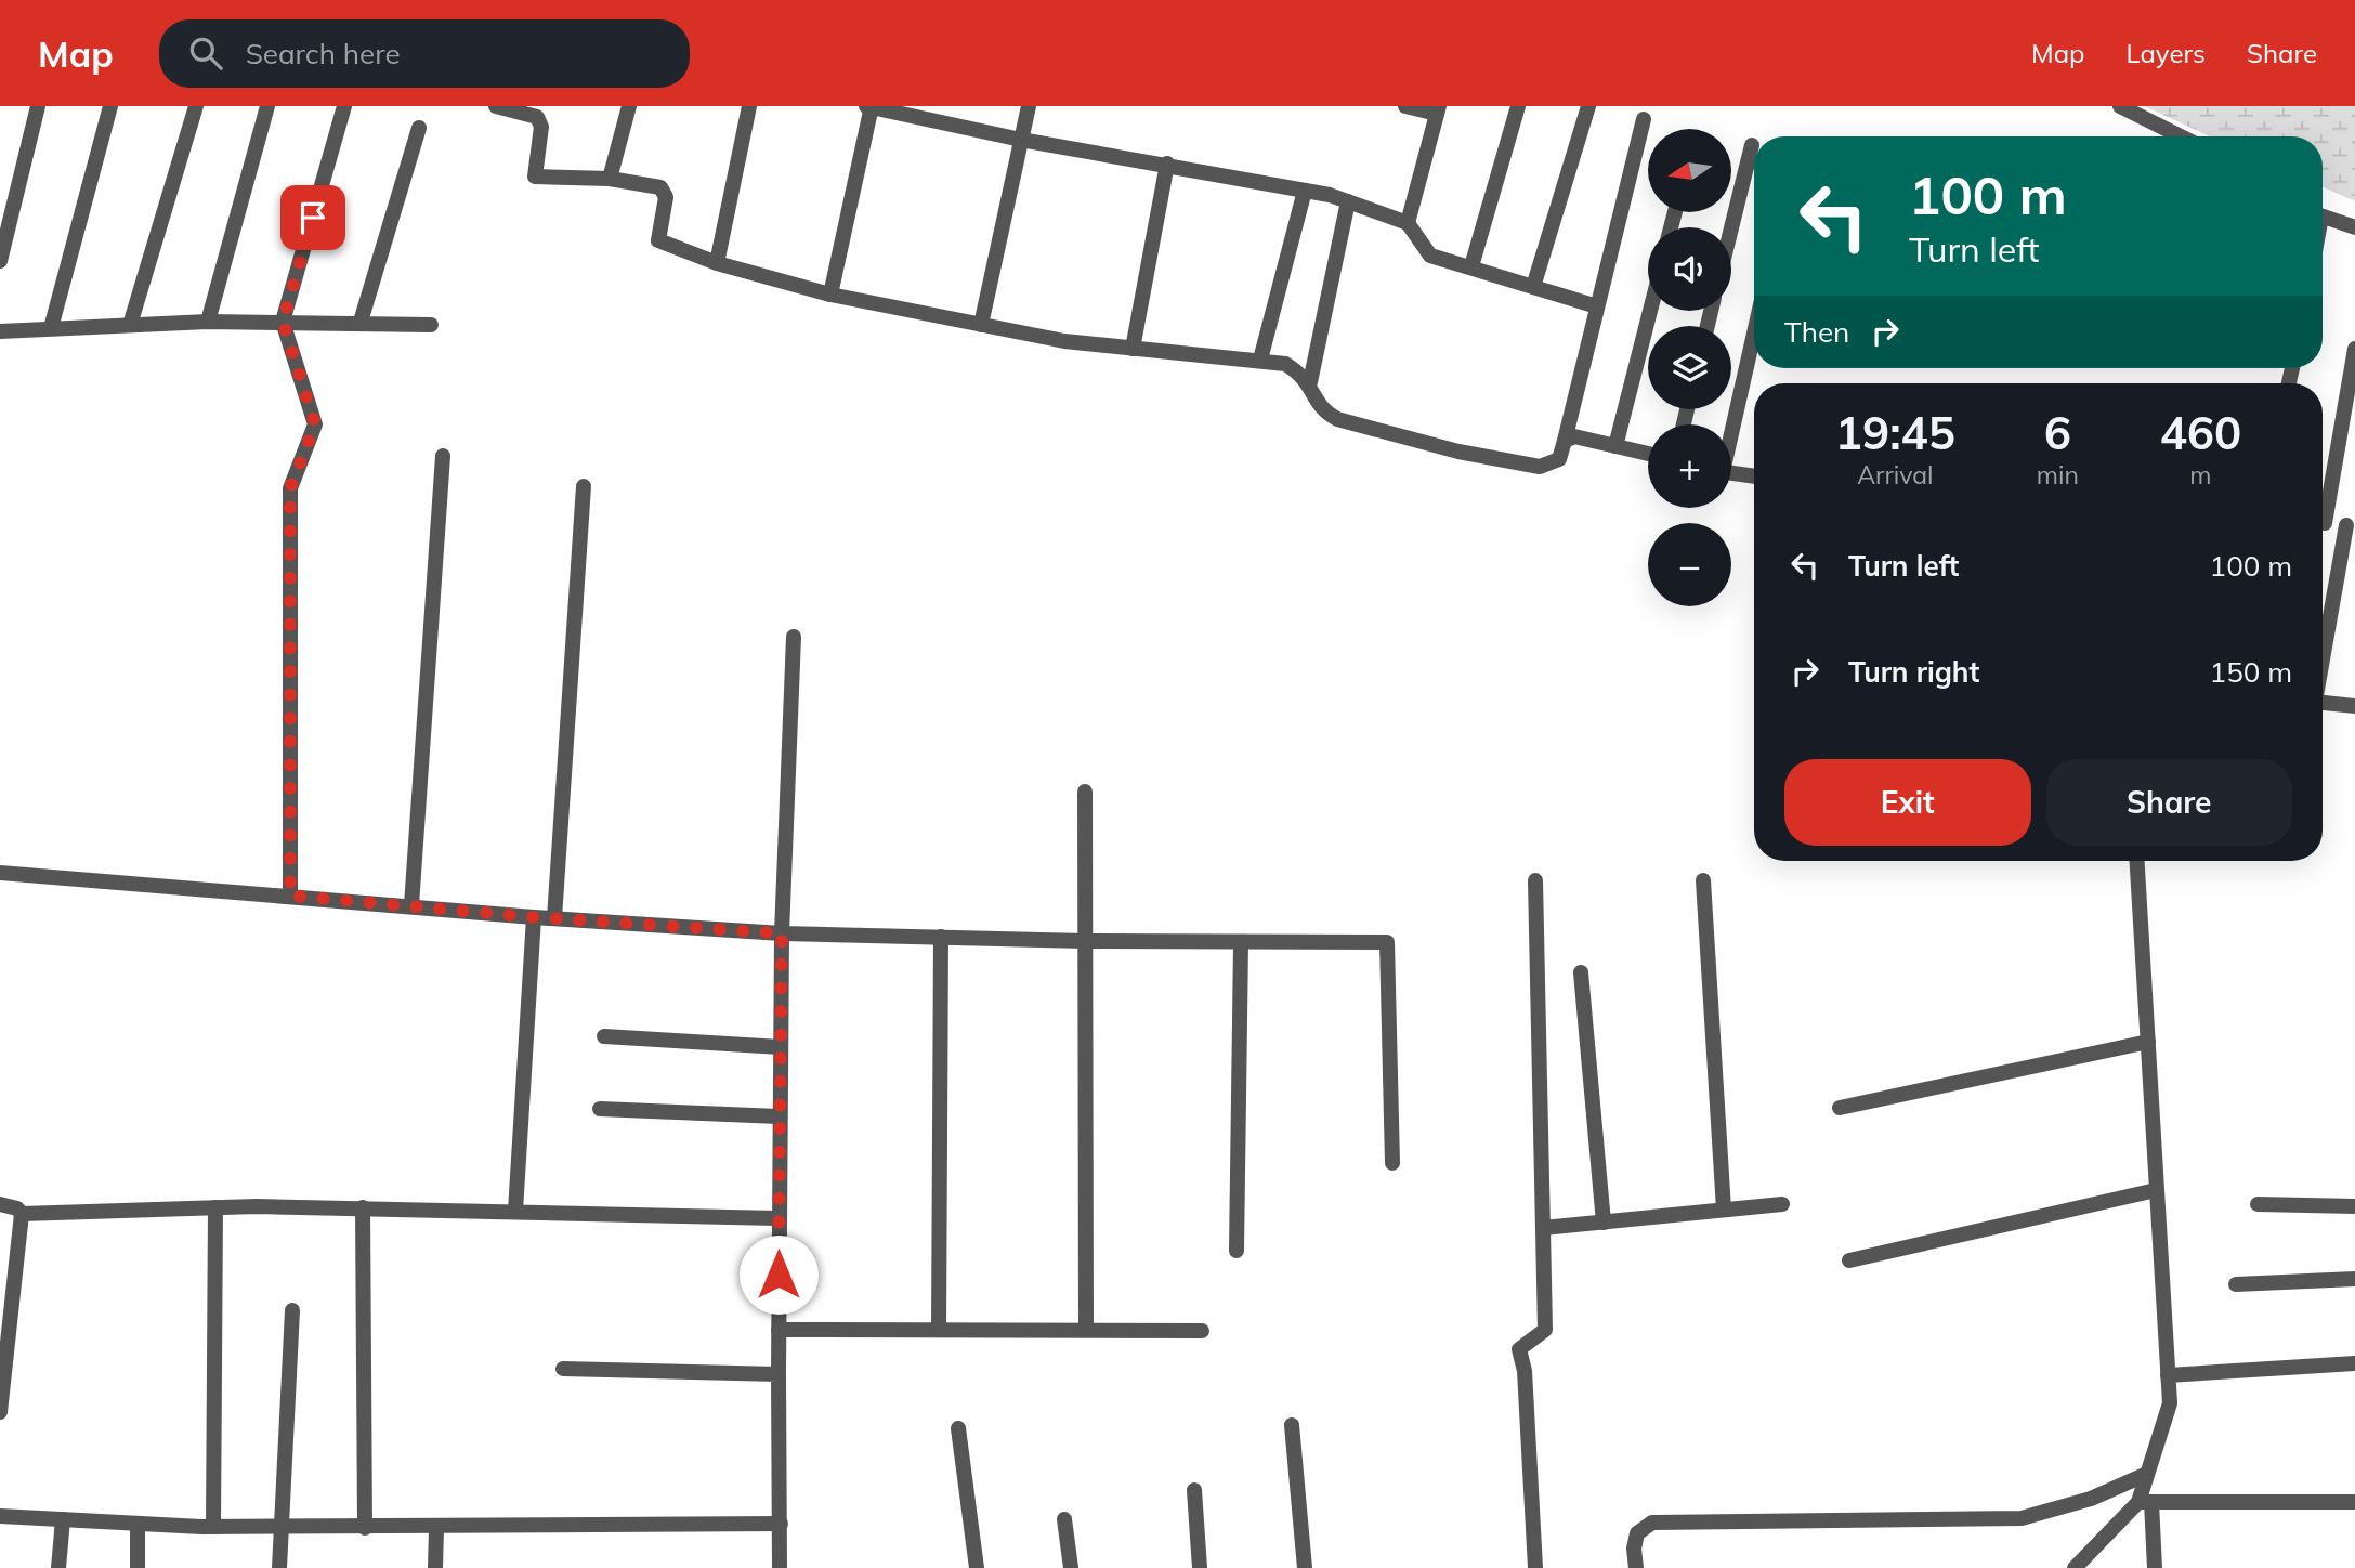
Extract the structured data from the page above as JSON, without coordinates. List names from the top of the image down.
{
  "north": "left",
  "page": {
    "header": "Map",
    "search": "Search here",
    "nav": ["Map", "Layers", "Share"],
    "map_buttons": ["+", "−"],
    "turn": ["100 m", "Turn left"],
    "then": "Then",
    "eta": [
      "19:45",
      "Arrival",
      "6",
      "min",
      "460",
      "m"
    ],
    "list": [
      {
        "name": "Turn left",
        "value": "100 m"
      },
      {
        "name": "Turn right",
        "value": "150 m"
      }
    ],
    "buttons": ["Exit", "Share"]
  }
}
